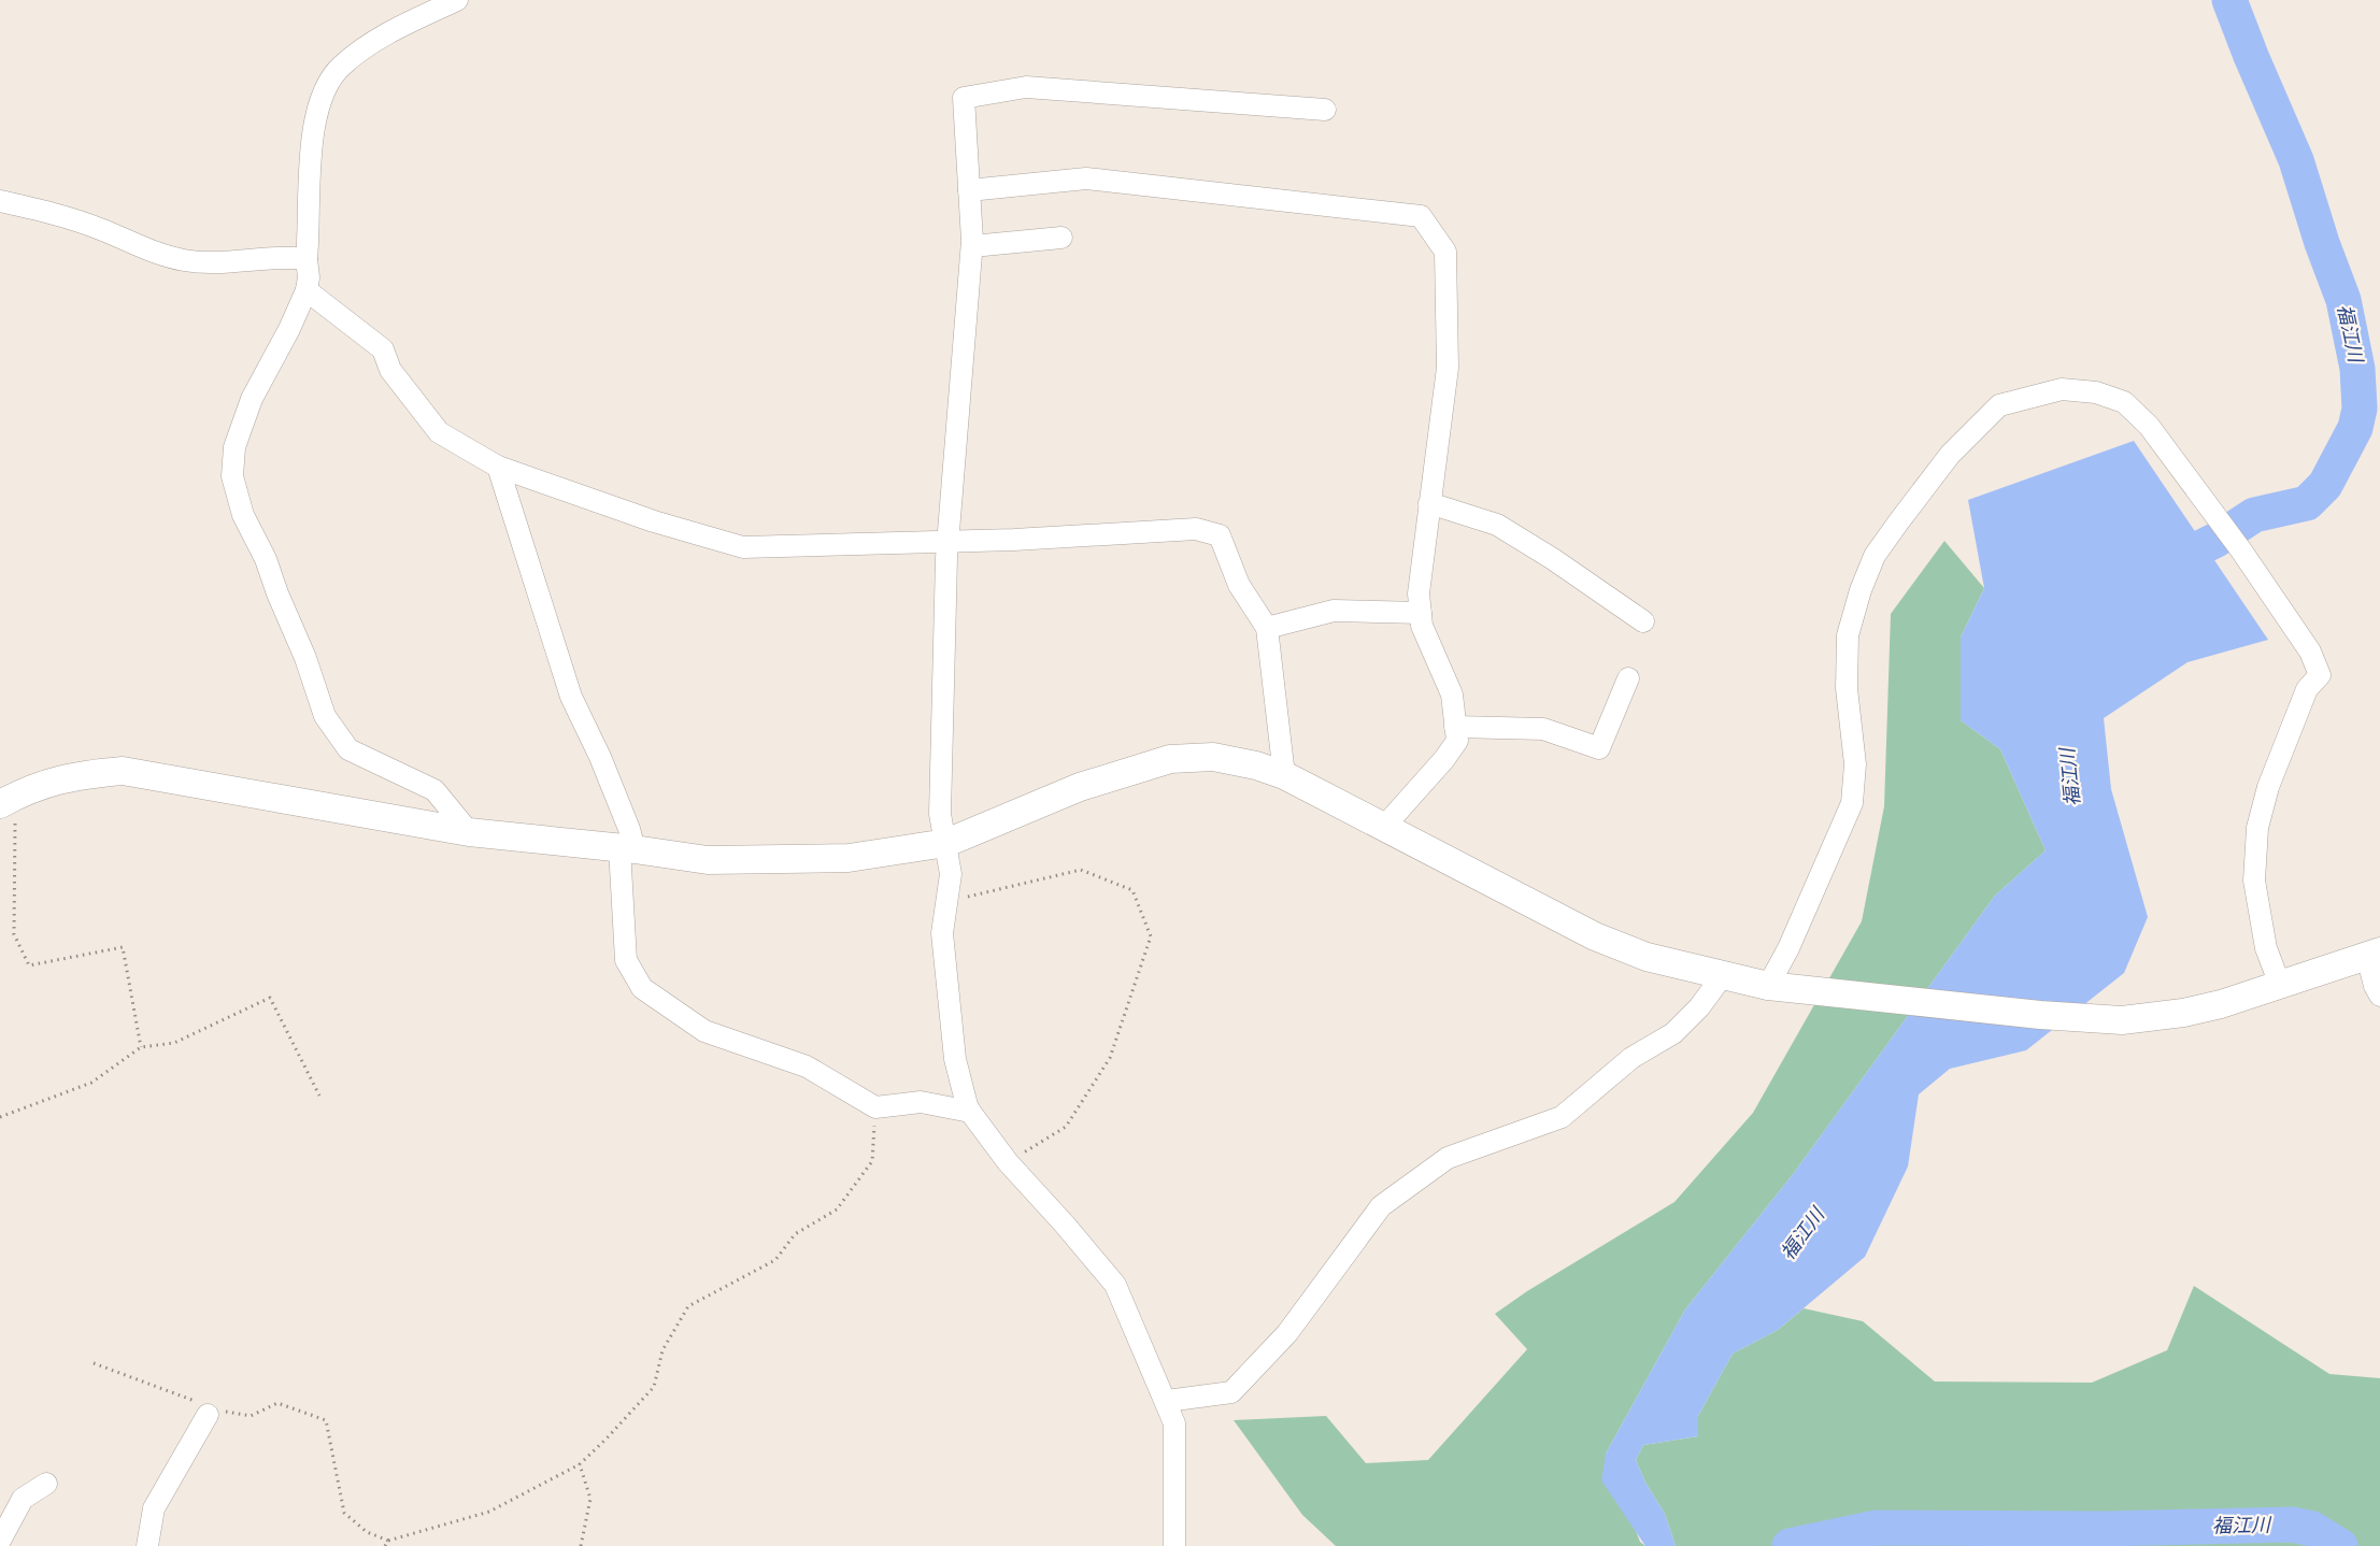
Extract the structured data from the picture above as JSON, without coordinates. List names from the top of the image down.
{
  "water": ["福江川"]
}
